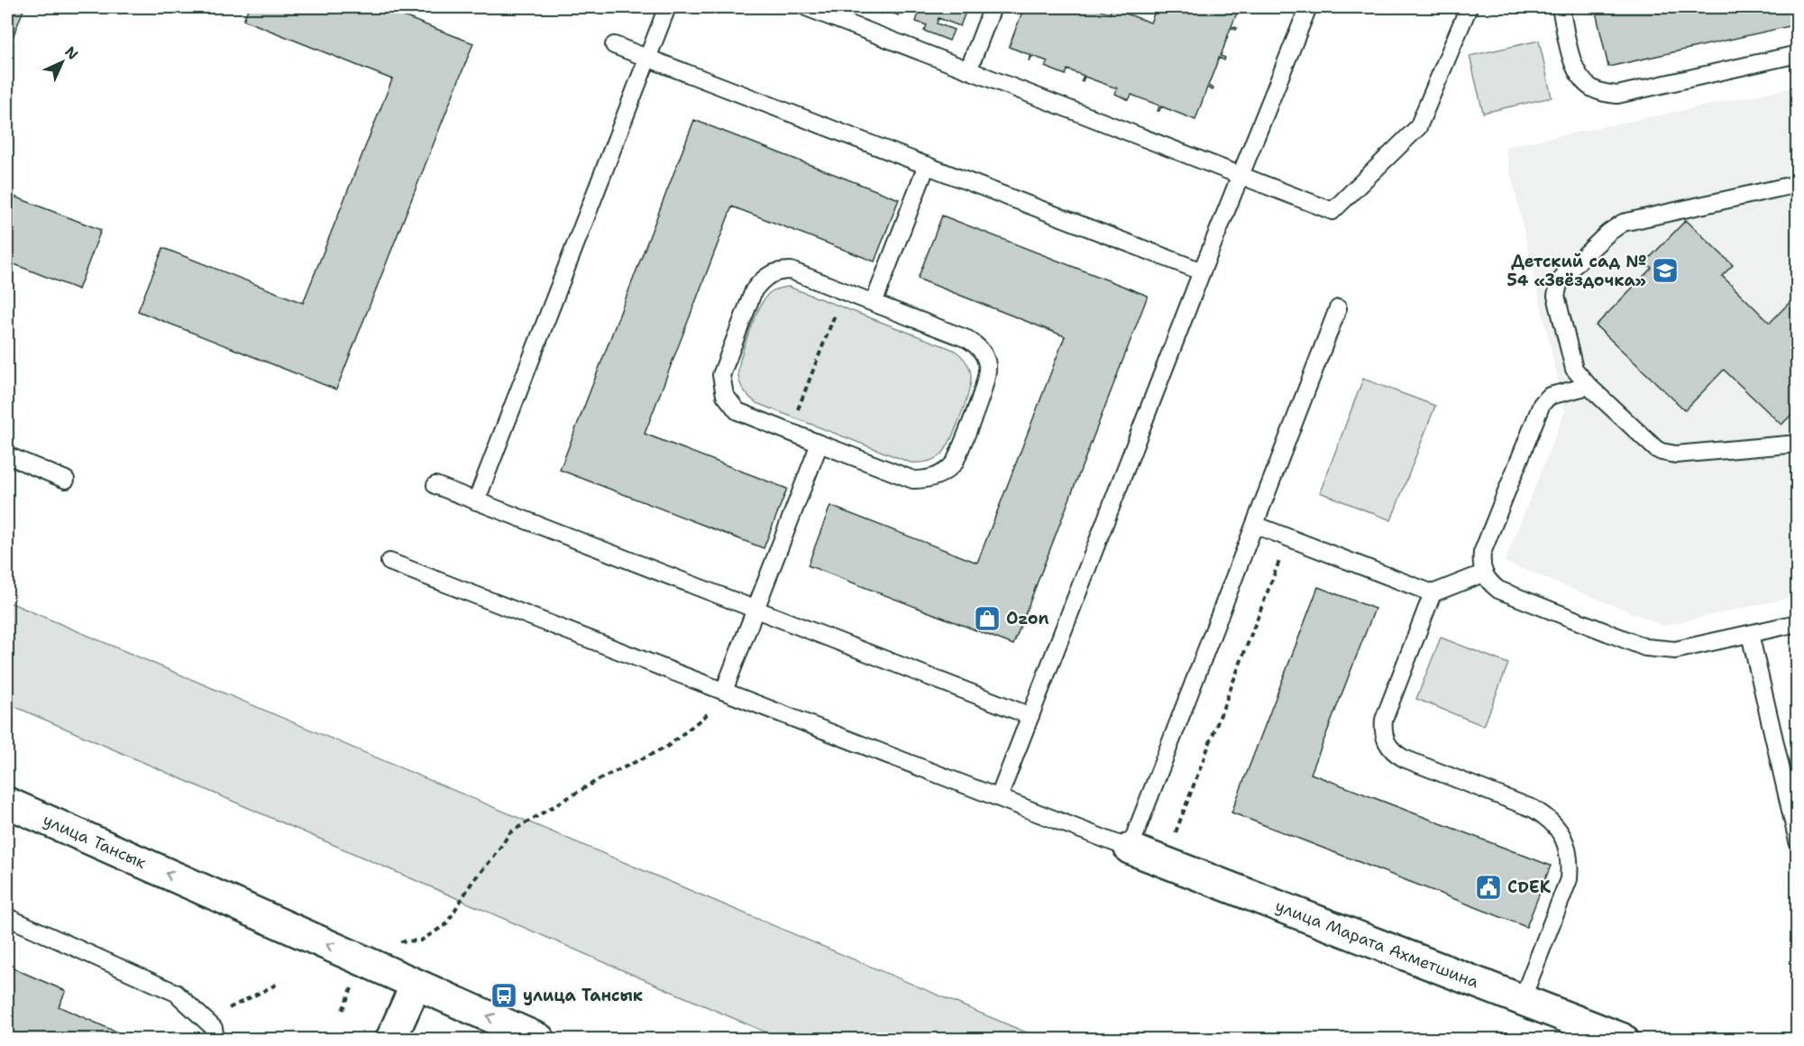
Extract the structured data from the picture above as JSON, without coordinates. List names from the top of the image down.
{
  "streets": {
    "street": ["улица Тансык", "улица Марата Ахметшина"]
  },
  "one_way": ["улица Тансык"],
  "places": {
    "school or university": ["Детский сад № 54 «Звёздочка»"],
    "shop": ["Ozon"],
    "public building": ["CDEK"],
    "bus stop": ["улица Тансык"]
  },
  "north": "top right"
}
